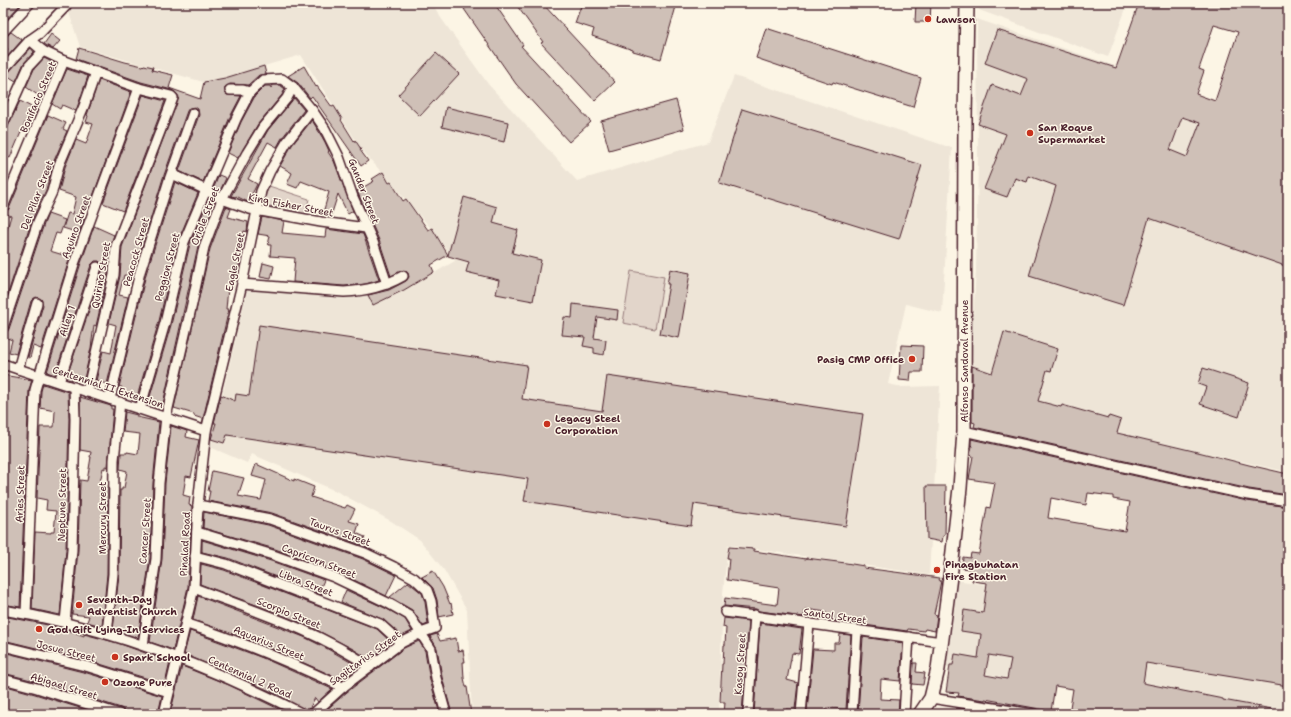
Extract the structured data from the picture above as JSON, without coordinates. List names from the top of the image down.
{
  "streets": {
    "main road": ["Alfonso Sandoval Avenue"],
    "street": [
      "Bonifacio Street",
      "Gander Street",
      "Del Pilar Street",
      "King Fisher Street",
      "Oriole Street",
      "Aquino Street",
      "Peacock Street",
      "Eagle Street",
      "Peggion Street",
      "Quirino Street",
      "Alley 1",
      "Centennial II Extension",
      "Aries Street",
      "Neptune Street",
      "Mercury Street",
      "Cancer Street",
      "Taurus Street",
      "Pinalad Road",
      "Capricorn Street",
      "Libra Street",
      "Scorpio Street",
      "Santol Street",
      "Aquarius Street",
      "Josue Street",
      "Sagittarius Street",
      "Kasoy Street",
      "Centennial 2 Road",
      "Abigael Street"
    ]
  },
  "crossings": [
    ["Gander Street", "King Fisher Street"],
    ["Gander Street", "Oriole Street"],
    ["Gander Street", "Eagle Street"],
    ["King Fisher Street", "Oriole Street"],
    ["King Fisher Street", "Peacock Street"],
    ["King Fisher Street", "Eagle Street"],
    ["King Fisher Street", "Peggion Street"],
    ["Oriole Street", "Centennial II Extension"],
    ["Oriole Street", "Cancer Street"],
    ["Aquino Street", "Quirino Street"],
    ["Aquino Street", "Centennial II Extension"],
    ["Aquino Street", "Aries Street"],
    ["Peacock Street", "Centennial II Extension"],
    ["Eagle Street", "Centennial II Extension"],
    ["Eagle Street", "Pinalad Road"],
    ["Peggion Street", "Centennial II Extension"],
    ["Quirino Street", "Centennial II Extension"],
    ["Alley 1", "Centennial II Extension"],
    ["Alfonso Sandoval Avenue", "Santol Street"],
    ["Centennial II Extension", "Aries Street"],
    ["Centennial II Extension", "Neptune Street"],
    ["Centennial II Extension", "Mercury Street"],
    ["Centennial II Extension", "Cancer Street"],
    ["Centennial II Extension", "Pinalad Road"],
    ["Aries Street", "Centennial 2 Road"],
    ["Neptune Street", "Centennial 2 Road"],
    ["Mercury Street", "Centennial 2 Road"],
    ["Cancer Street", "Centennial 2 Road"],
    ["Taurus Street", "Pinalad Road"],
    ["Taurus Street", "Sagittarius Street"],
    ["Pinalad Road", "Capricorn Street"],
    ["Pinalad Road", "Libra Street"],
    ["Pinalad Road", "Scorpio Street"],
    ["Pinalad Road", "Aquarius Street"],
    ["Pinalad Road", "Josue Street"],
    ["Pinalad Road", "Centennial 2 Road"],
    ["Capricorn Street", "Sagittarius Street"],
    ["Libra Street", "Sagittarius Street"],
    ["Scorpio Street", "Sagittarius Street"],
    ["Santol Street", "Kasoy Street"],
    ["Aquarius Street", "Sagittarius Street"]
  ],
  "places": [
    "Lawson",
    "San Roque Supermarket",
    "Pasig CMP Office",
    "Legacy Steel Corporation",
    "Pinagbuhatan Fire Station",
    "Seventh-Day Adventist Church",
    "God Gift Lying-In Services",
    "Spark School",
    "Ozone Pure"
  ]
}
